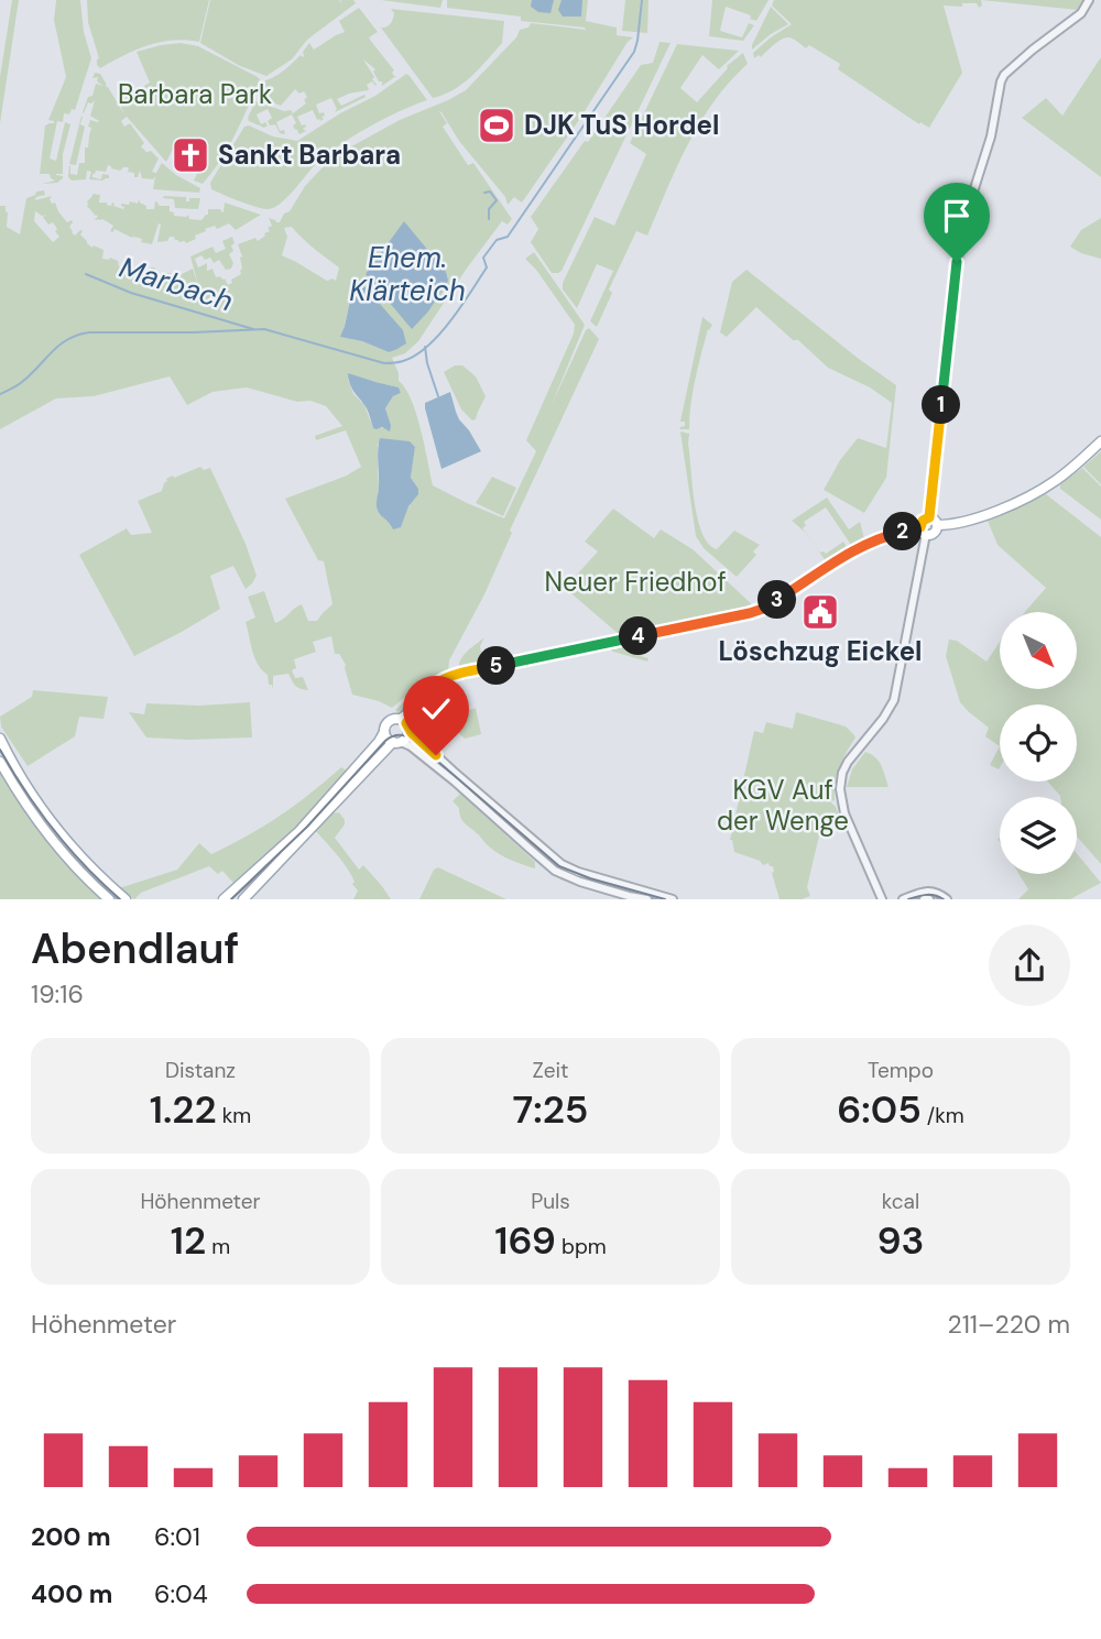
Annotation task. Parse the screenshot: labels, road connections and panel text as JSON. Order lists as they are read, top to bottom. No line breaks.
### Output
{"water":["Ehem. Klärteich","Marbach"],"parks":["Barbara Park","Neuer Friedhof","KGV Auf der Wenge"],"places":{"sports":["DJK TuS Hordel"],"church":["Sankt Barbara"],"public building":["Löschzug Eickel"]},"north":"bottom right","page":{"pins":["1","2","3","4","5"],"heading":["Abendlauf","19:16"],"stats":[["Distanz","1.22 km"],["Zeit","7:25"],["Tempo","6:05 /km"],["Höhenmeter","12 m"],["Puls","169 bpm"],["kcal","93"]],"chart":["Höhenmeter","211–220 m"],"list":[{"name":"200 m","note":"6:01"},{"name":"400 m","note":"6:04"}]}}
